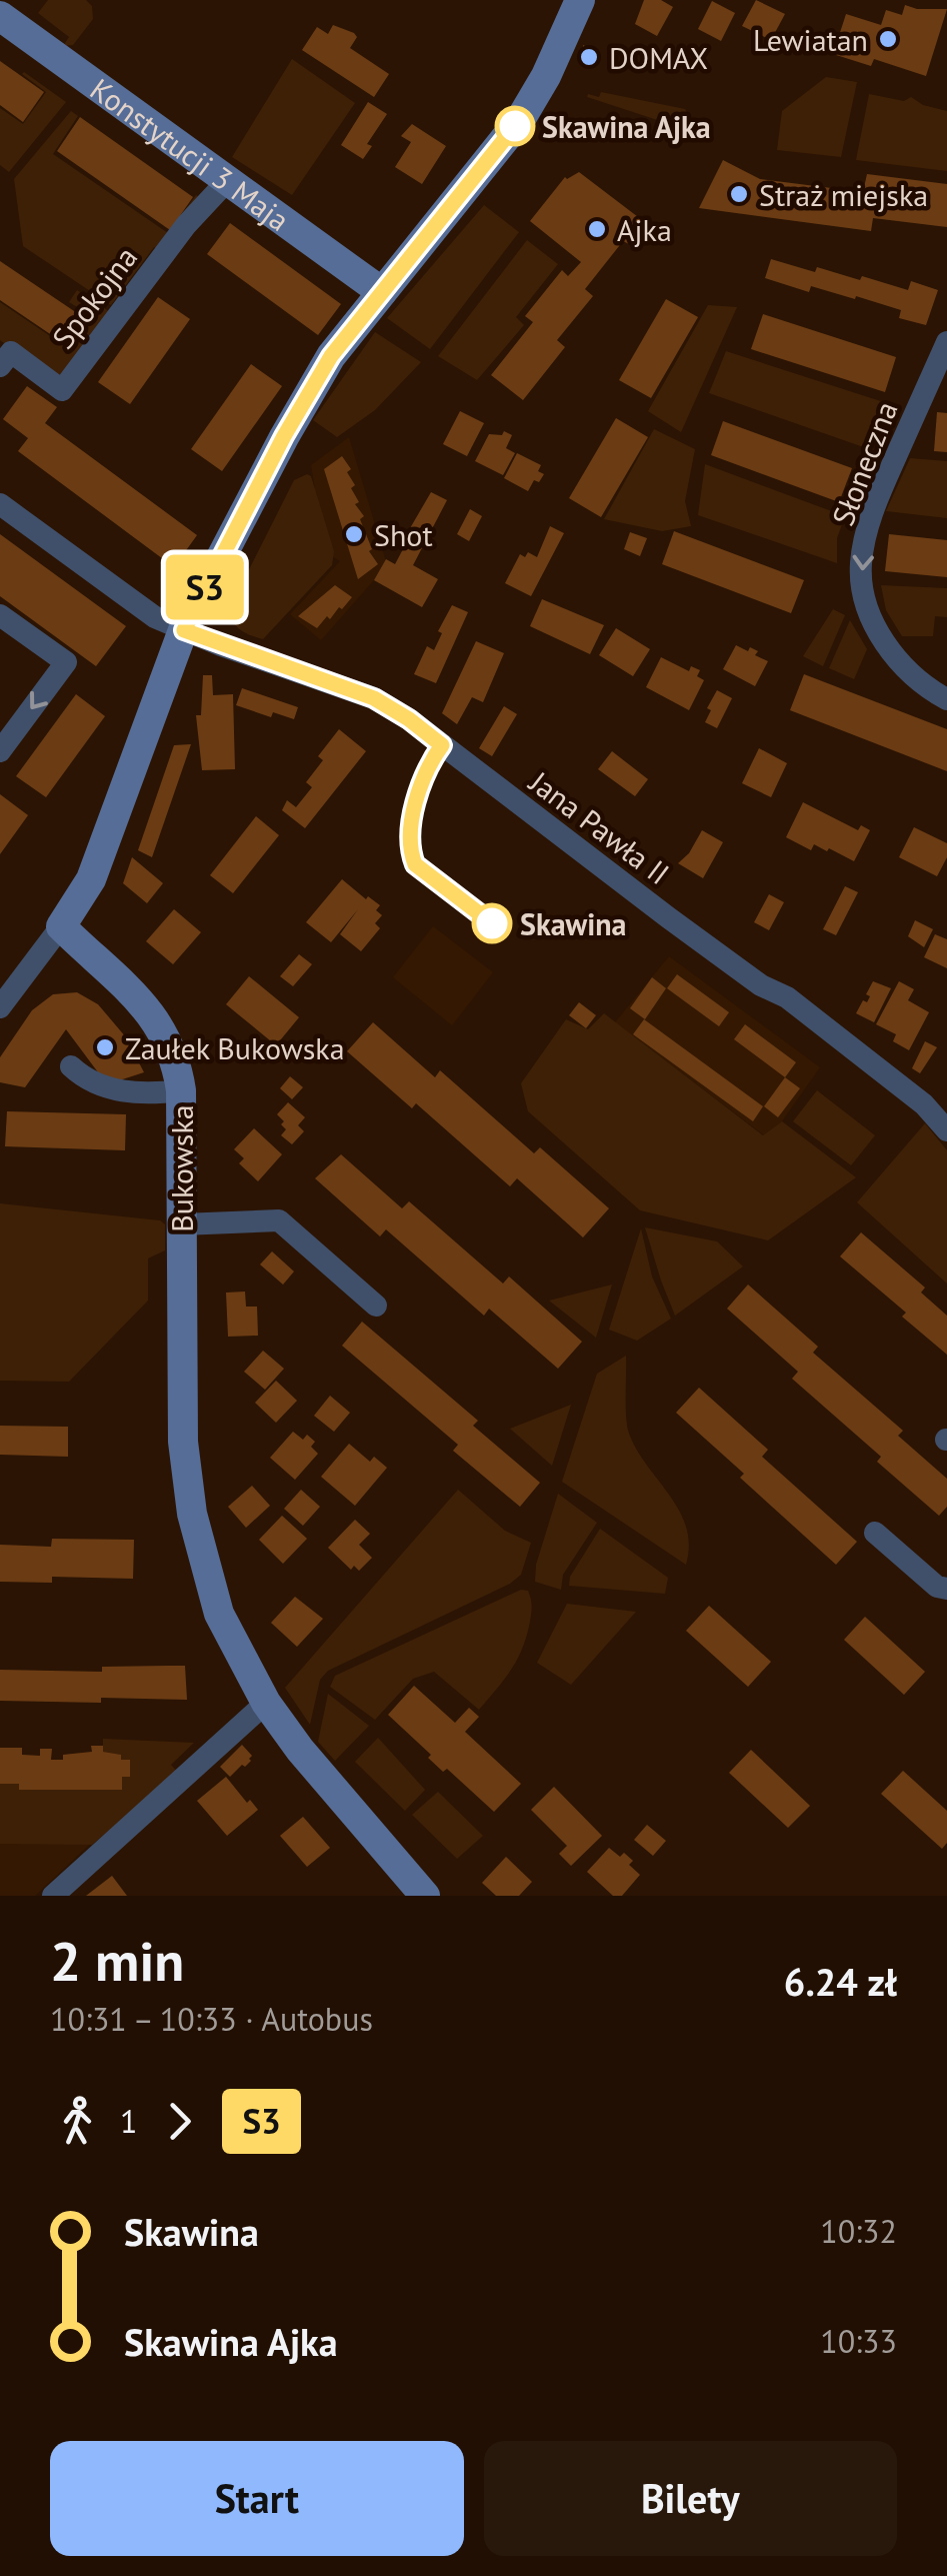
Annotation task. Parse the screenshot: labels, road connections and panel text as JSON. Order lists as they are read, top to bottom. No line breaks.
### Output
{"streets":{"street":["Konstytucji 3 Maja","Spokojna","Słoneczna","Jana Pawła II","Bukowska"]},"crossings":[["Konstytucji 3 Maja","Spokojna"]],"one_way":["Słoneczna"],"places":["Lewiatan","DOMAX","Skawina Ajka","Straż miejska","Ajka","Shot","Skawina","Zaułek Bukowska"],"lines":["bus line S3"],"page":{"on_map":"S3","heading":["2 min","10:31 – 10:33 · Autobus","6.24 zł"],"legs":["1","S3"],"list":[{"name":"Skawina","value":"10:32"},{"name":"Skawina Ajka","value":"10:33"}],"buttons":["Start","Bilety"]}}
